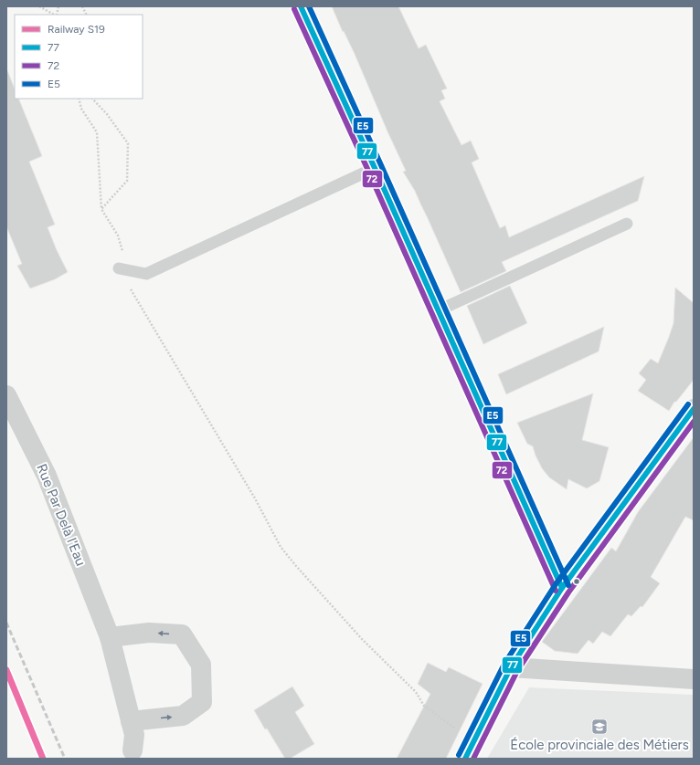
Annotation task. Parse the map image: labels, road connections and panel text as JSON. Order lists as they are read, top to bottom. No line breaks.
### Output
{"streets":{"street":["Rue Par Delà l'Eau"]},"places":{"school or university":["École provinciale des Métiers"]},"lines":["transit line 77","transit line E5","transit line 72","rail line S19"],"legend":["Railway S19","77","72","E5"]}
